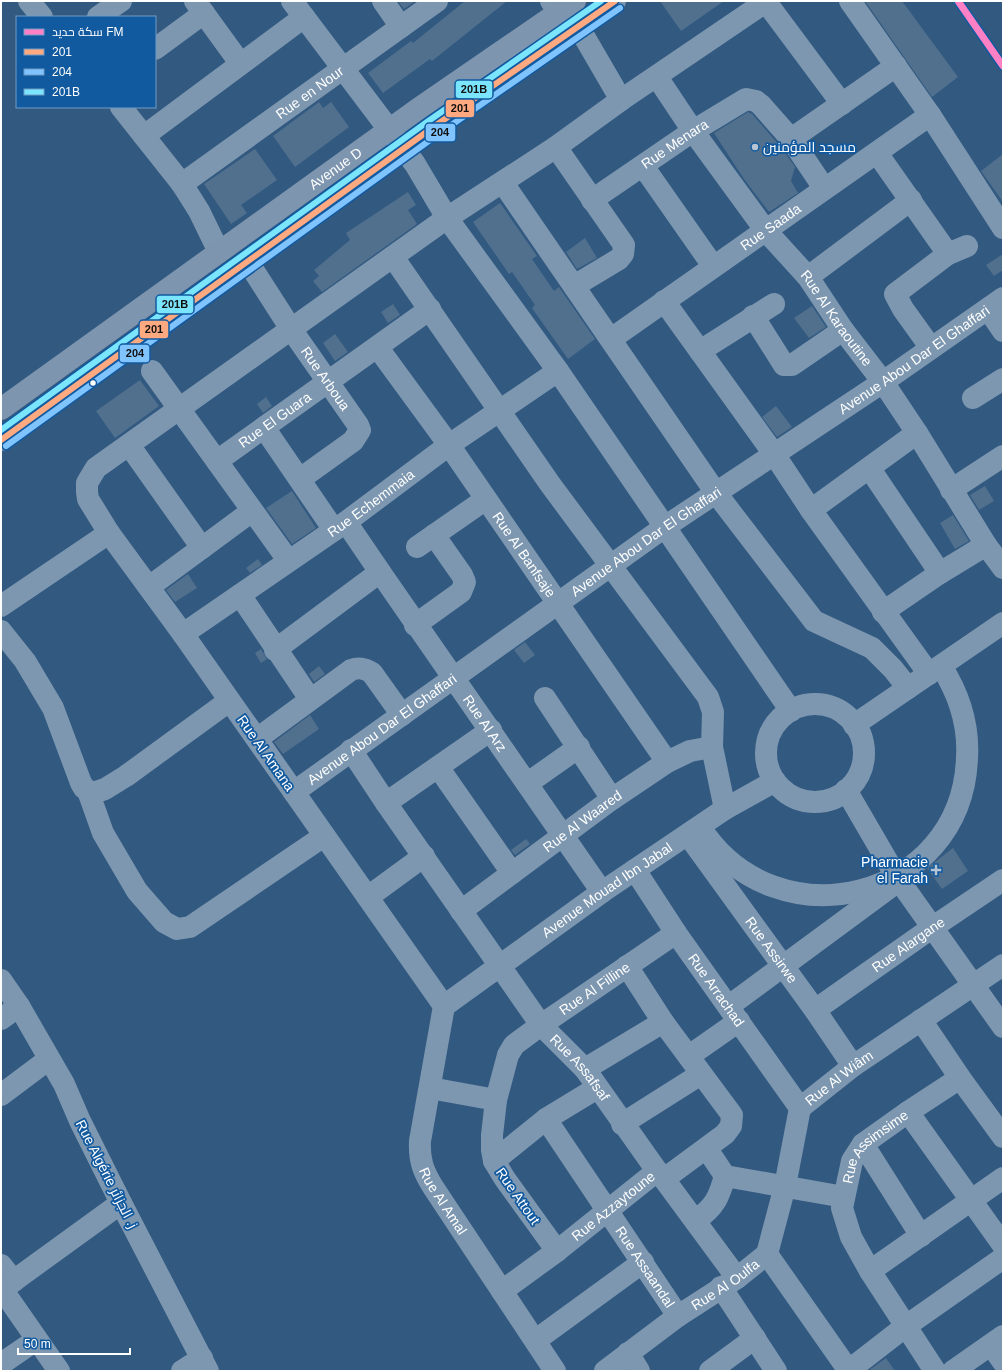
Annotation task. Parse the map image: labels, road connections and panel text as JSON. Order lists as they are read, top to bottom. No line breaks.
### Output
{"streets":{"main road":["Avenue D"],"street":["Rue en Nour","Rue Menara","Rue Saada","Rue Al Karaoutine","Avenue Abou Dar El Ghaffari","Rue Arboua","Rue El Guara","Rue Echemmaia","Rue Al Banfsaje","Rue Al Arz","Rue Al Amana","Rue Al Waared","Avenue Mouad Ibn Jabal","Rue Alargane","Rue Assirwe","Rue Al Filline","Rue Arrachad","Rue Assafsaf","Rue Al Wiâm","Rue Assimsime","Rue Algérie ز. الجزائر","Rue Attout","Rue Al Amal","Rue Azzaytoune","Rue Assaandal","Rue Al Oulfa"]},"crossings":[["Rue Menara","Rue Al Karaoutine"],["Avenue D","Rue Arboua"],["Rue Saada","Rue Al Karaoutine"],["Rue Al Karaoutine","Avenue Abou Dar El Ghaffari"],["Avenue Abou Dar El Ghaffari","Rue Al Banfsaje"],["Avenue Abou Dar El Ghaffari","Rue Al Arz"],["Avenue Abou Dar El Ghaffari","Rue Al Amana"],["Rue Arboua","Rue El Guara"],["Rue Arboua","Rue Al Arz"],["Rue El Guara","Rue Al Banfsaje"],["Rue El Guara","Rue Al Arz"],["Rue Echemmaia","Rue Al Banfsaje"],["Rue Echemmaia","Rue Al Arz"],["Rue Echemmaia","Rue Al Amana"],["Rue Al Banfsaje","Rue Al Waared"],["Rue Al Arz","Rue Al Waared"],["Rue Al Arz","Avenue Mouad Ibn Jabal"],["Rue Al Amana","Avenue Mouad Ibn Jabal"],["Rue Al Amana","Rue Al Amal"],["Avenue Mouad Ibn Jabal","Rue Assirwe"],["Avenue Mouad Ibn Jabal","Rue Arrachad"],["Avenue Mouad Ibn Jabal","Rue Assafsaf"],["Avenue Mouad Ibn Jabal","Rue Al Amal"],["Rue Alargane","Rue Assirwe"],["Rue Assirwe","Rue Al Wiâm"],["Rue Al Filline","Rue Arrachad"],["Rue Al Filline","Rue Assafsaf"],["Rue Al Filline","Rue Attout"],["Rue Arrachad","Rue Al Wiâm"],["Rue Assafsaf","Rue Azzaytoune"],["Rue Assafsaf","Rue Al Oulfa"],["Rue Al Wiâm","Rue Al Oulfa"],["Rue Attout","Rue Azzaytoune"],["Rue Al Amal","Rue Azzaytoune"],["Rue Azzaytoune","Rue Assaandal"],["Rue Assaandal","Rue Al Oulfa"]],"places":{"other":["مسجد المؤمنين"],"health":["Pharmacie el Farah"]},"lines":["rail line FM","transit line 201","transit line 201B","transit line 204"],"legend":["سكة حديد FM","201","204","201B"],"scale_bar":"50 m"}
